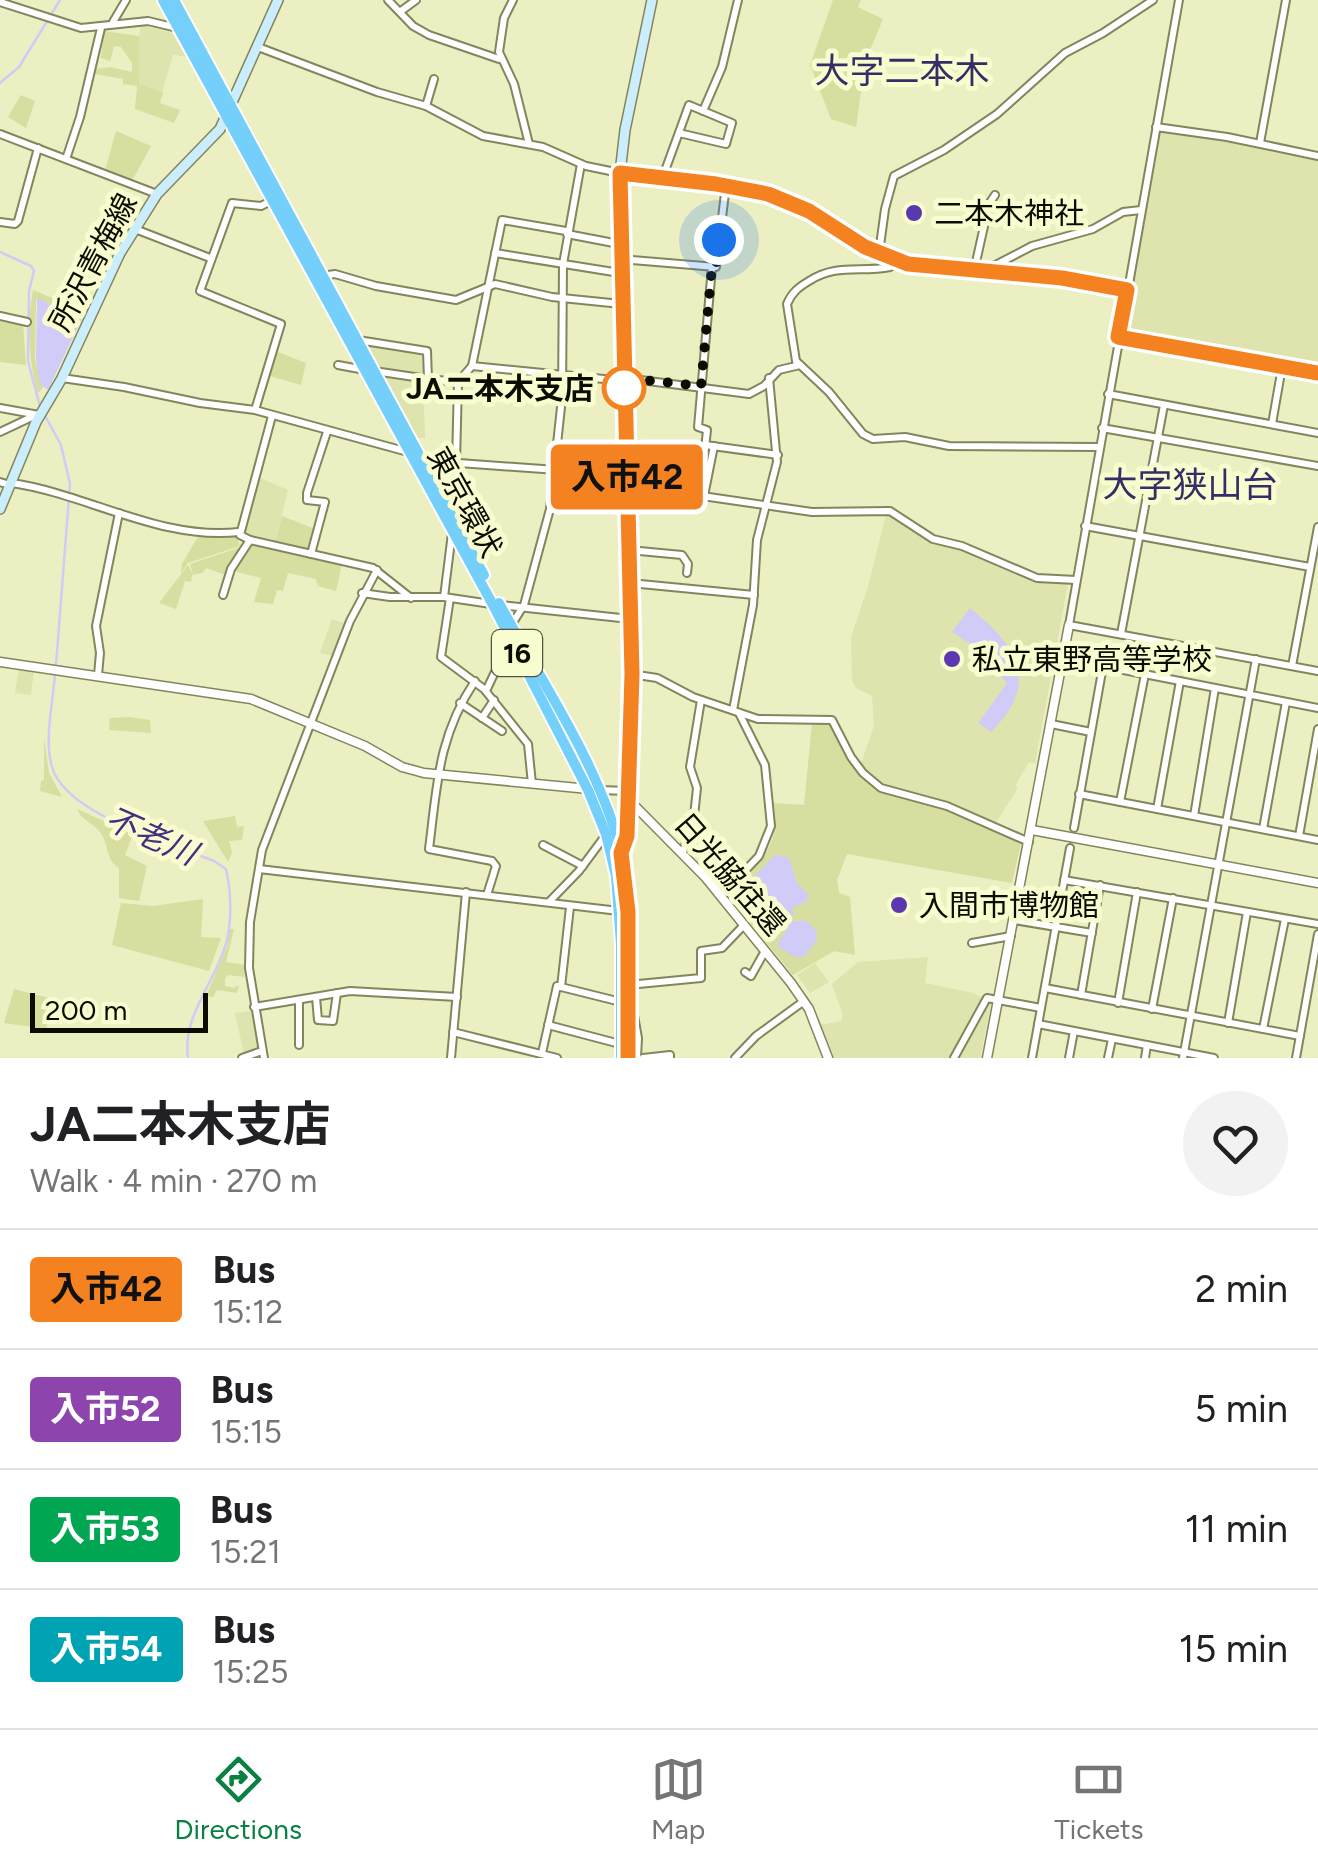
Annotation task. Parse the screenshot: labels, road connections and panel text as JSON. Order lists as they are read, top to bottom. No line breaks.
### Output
{"streets":{"highway":["東京環状","16"],"main road":["所沢青梅線"],"street":["日光脇往還"]},"crossings":[["所沢青梅線","東京環状"]],"districts":["大字二本木","大字狭山台"],"water":["不老川"],"places":["二本木神社","JA二本木支店","私立東野高等学校","入間市博物館"],"lines":["bus line 入市42"],"scale_bar":"200 m","page":{"on_map":"入市42","scale":"200 m","heading":["JA二本木支店","Walk · 4 min · 270 m"],"list":[{"mark":"入市42","name":"Bus","note":"15:12","value":"2 min"},{"mark":"入市52","name":"Bus","note":"15:15","value":"5 min"},{"mark":"入市53","name":"Bus","note":"15:21","value":"11 min"},{"mark":"入市54","name":"Bus","note":"15:25","value":"15 min"}],"tabs":["Directions","Map","Tickets"]}}
